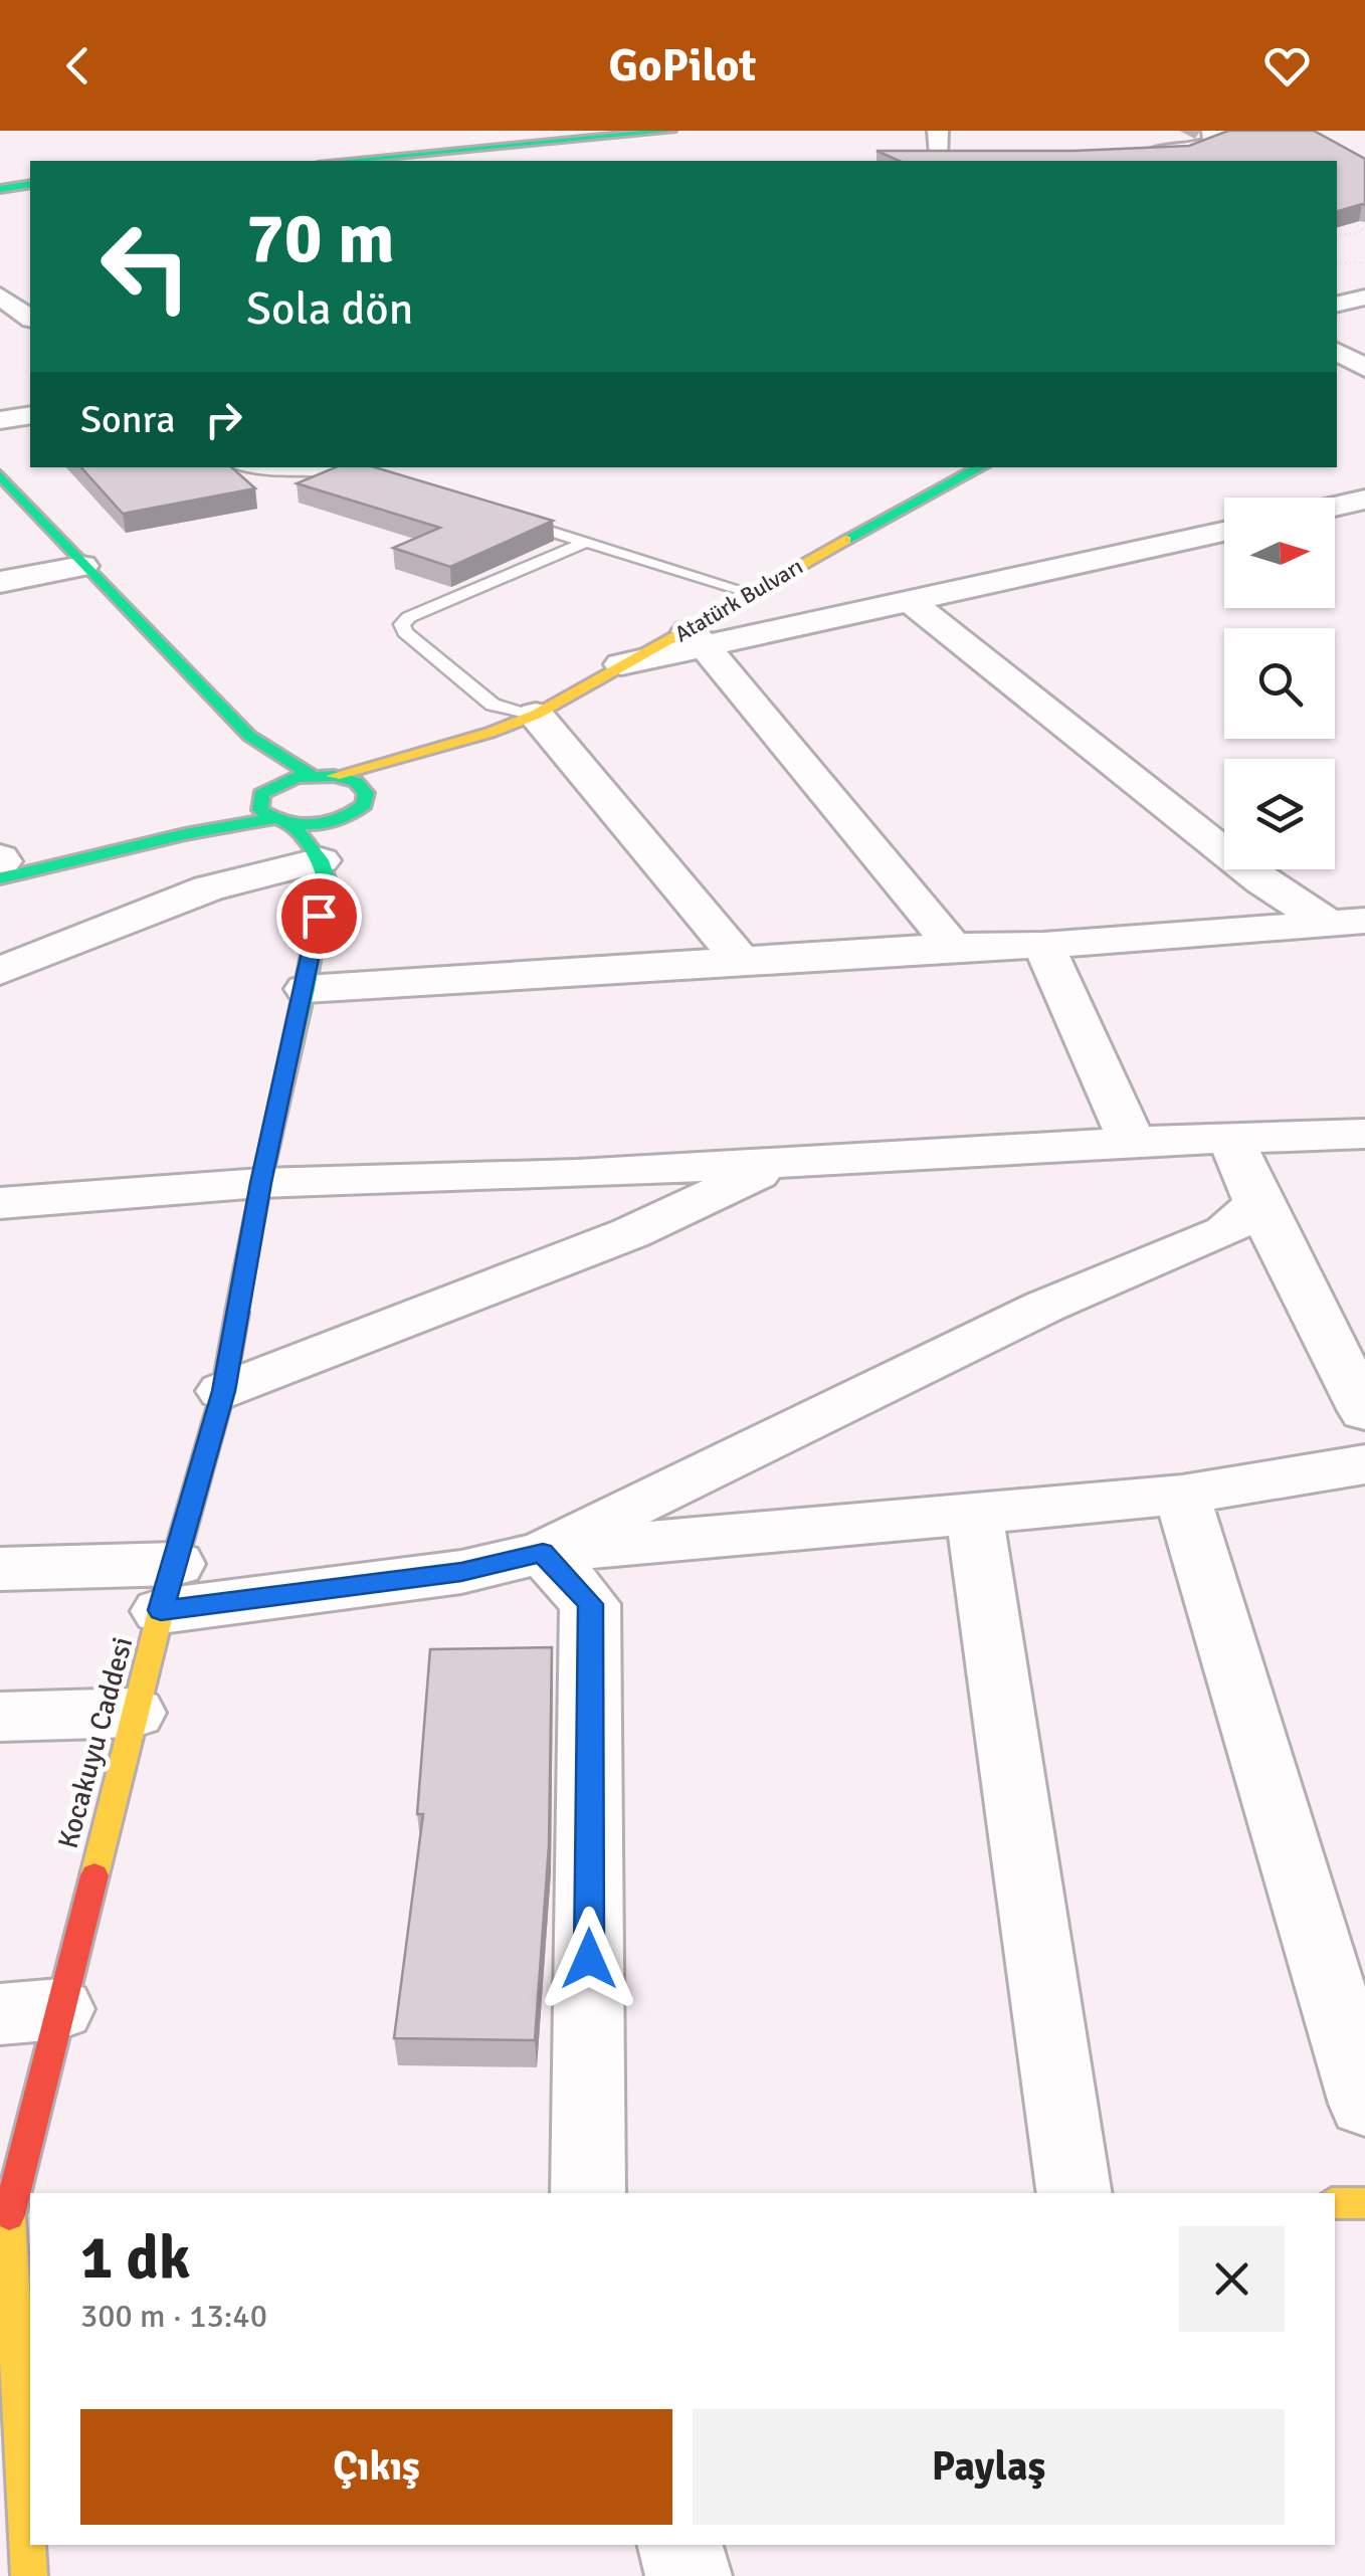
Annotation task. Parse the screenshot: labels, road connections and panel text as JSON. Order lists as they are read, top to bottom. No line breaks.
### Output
{"streets":{"street":["Atatürk Bulvarı","Kocakuyu Caddesi"]},"north":"right","page":{"header":"GoPilot","turn":["70 m","Sola dön"],"then":"Sonra","heading":["1 dk","300 m · 13:40"],"buttons":["Çıkış","Paylaş"]}}
